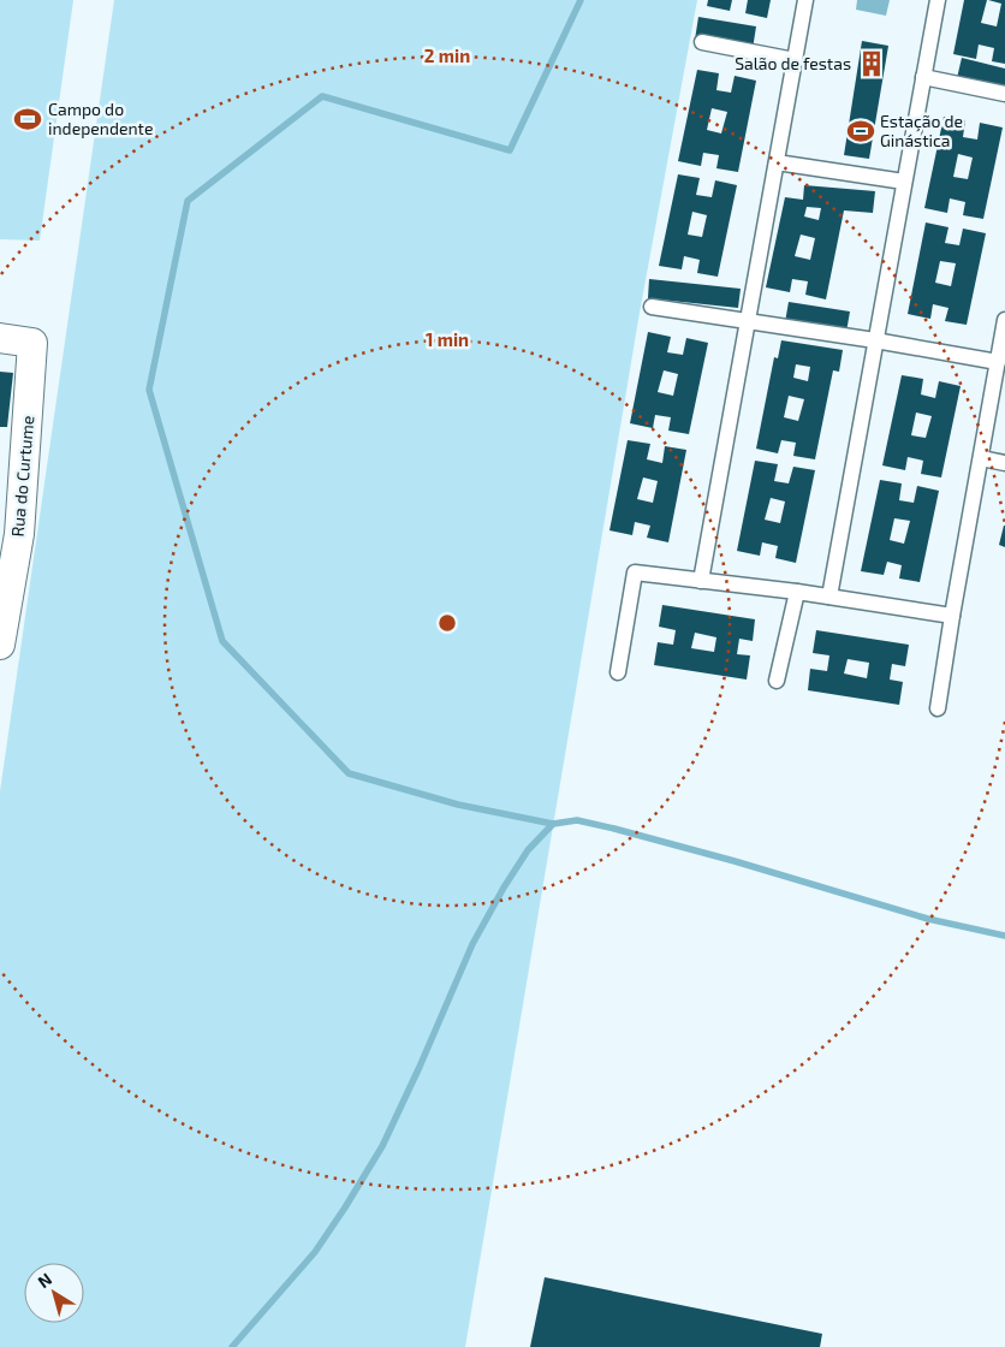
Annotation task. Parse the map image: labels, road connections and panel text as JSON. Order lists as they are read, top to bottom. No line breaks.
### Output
{"streets":{"street":["Rua do Curtume"]},"places":{"building":["Salão de festas"],"sports":["Campo do independente","Estação de Ginástica"]},"north":"top left","rings":["2 min","1 min"]}
